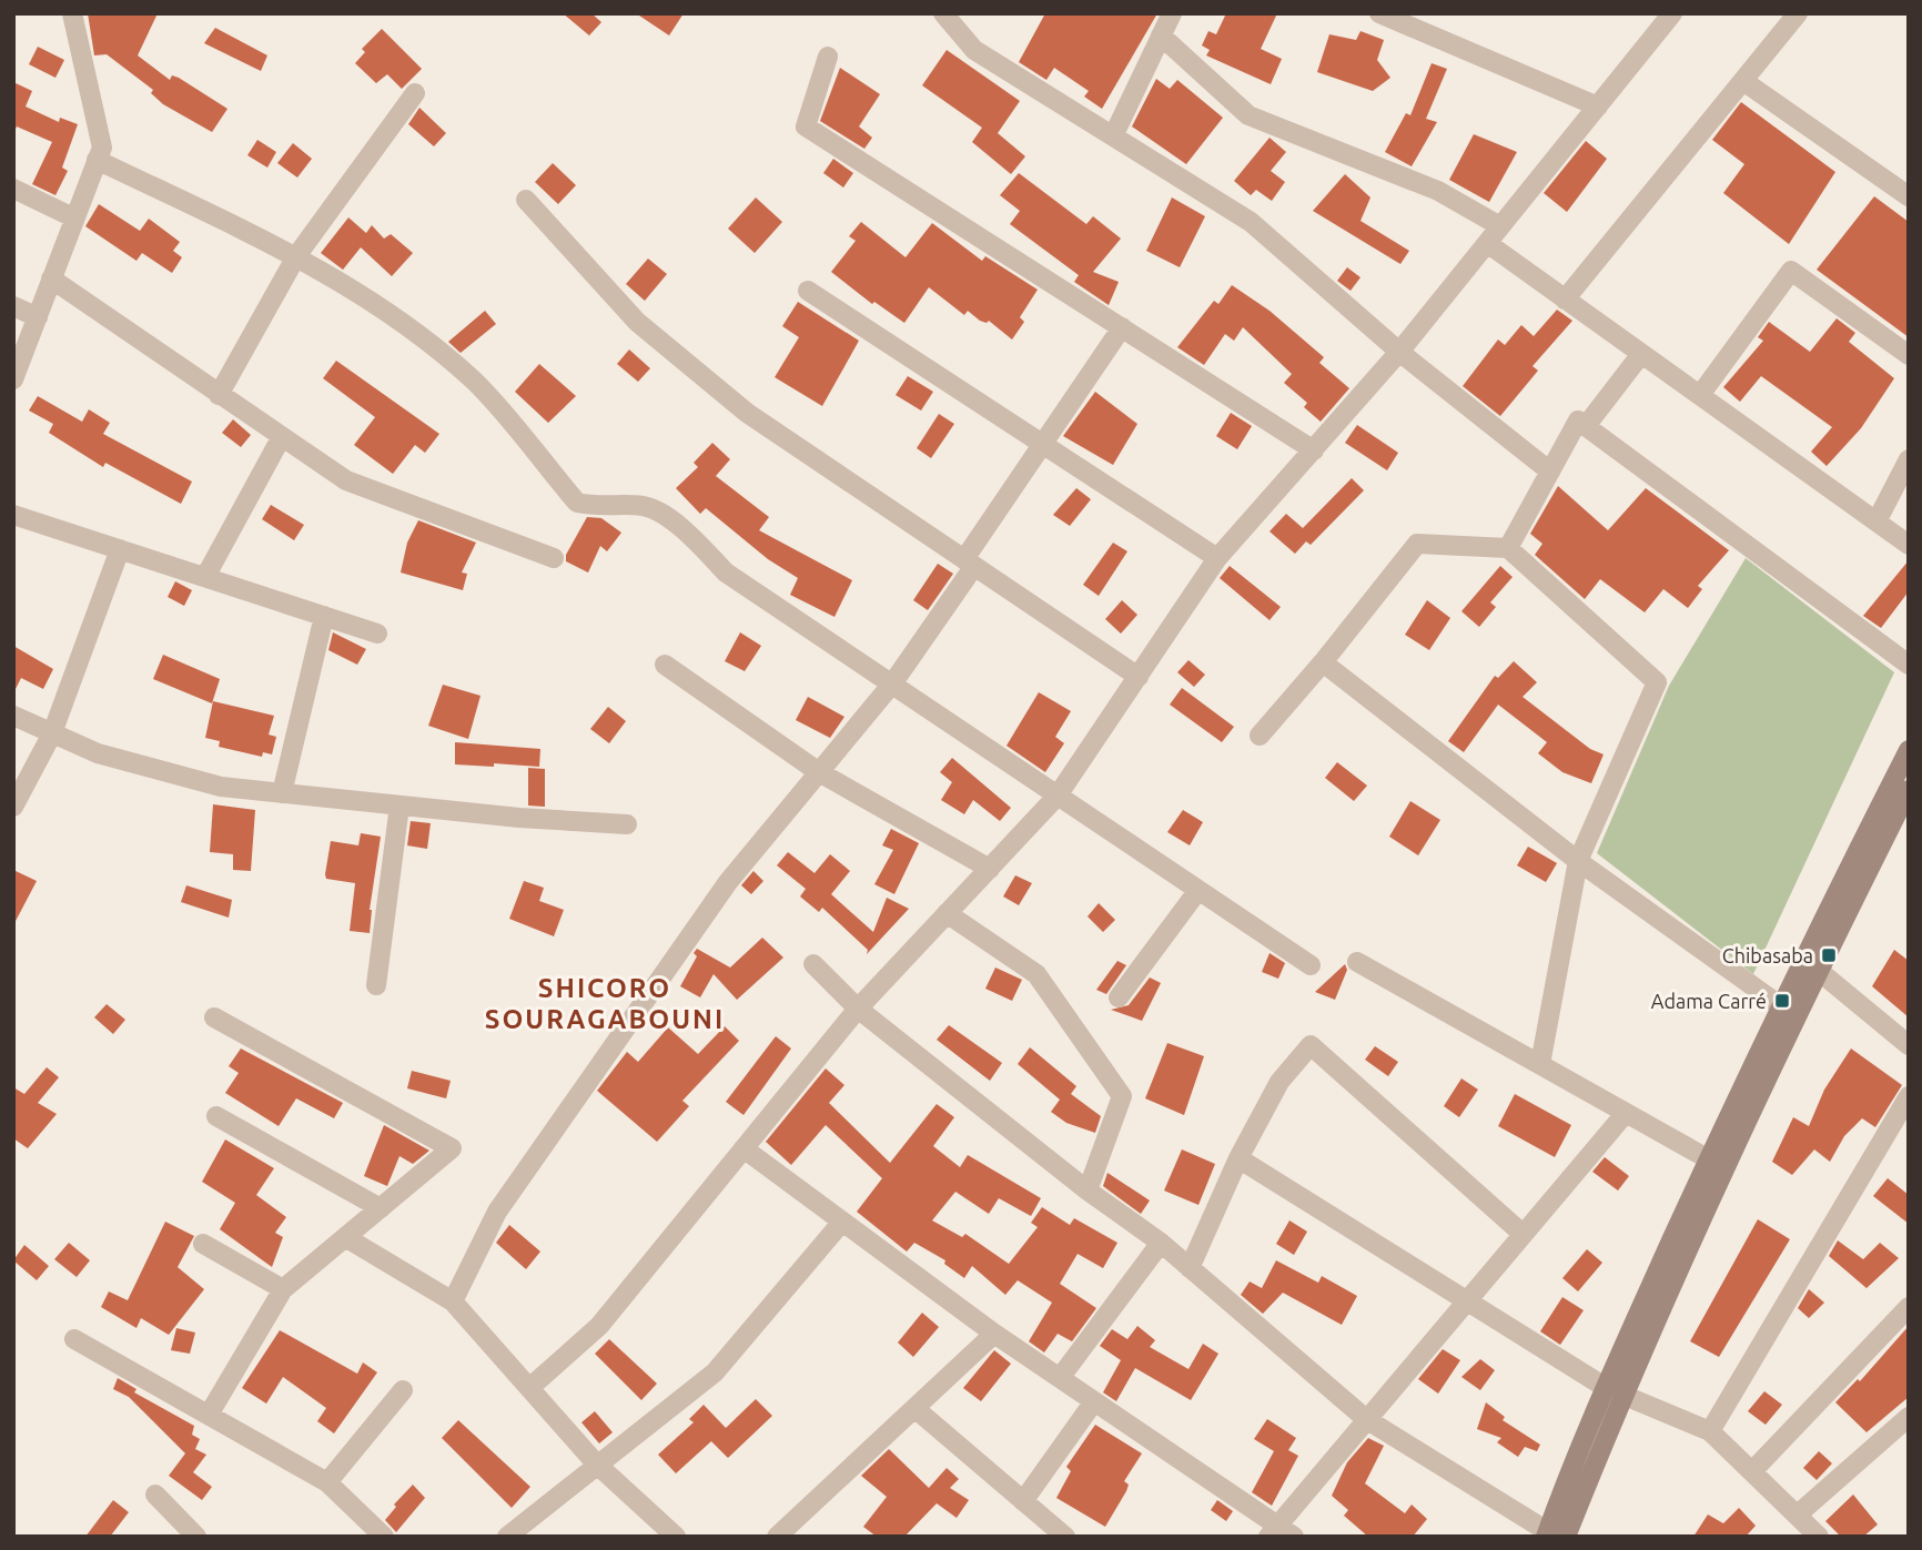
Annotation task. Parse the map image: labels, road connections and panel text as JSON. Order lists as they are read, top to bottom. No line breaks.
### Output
{"districts":["SHICORO SOURAGABOUNI"],"places":{"transit":["Chibasaba","Adama Carré"]}}
